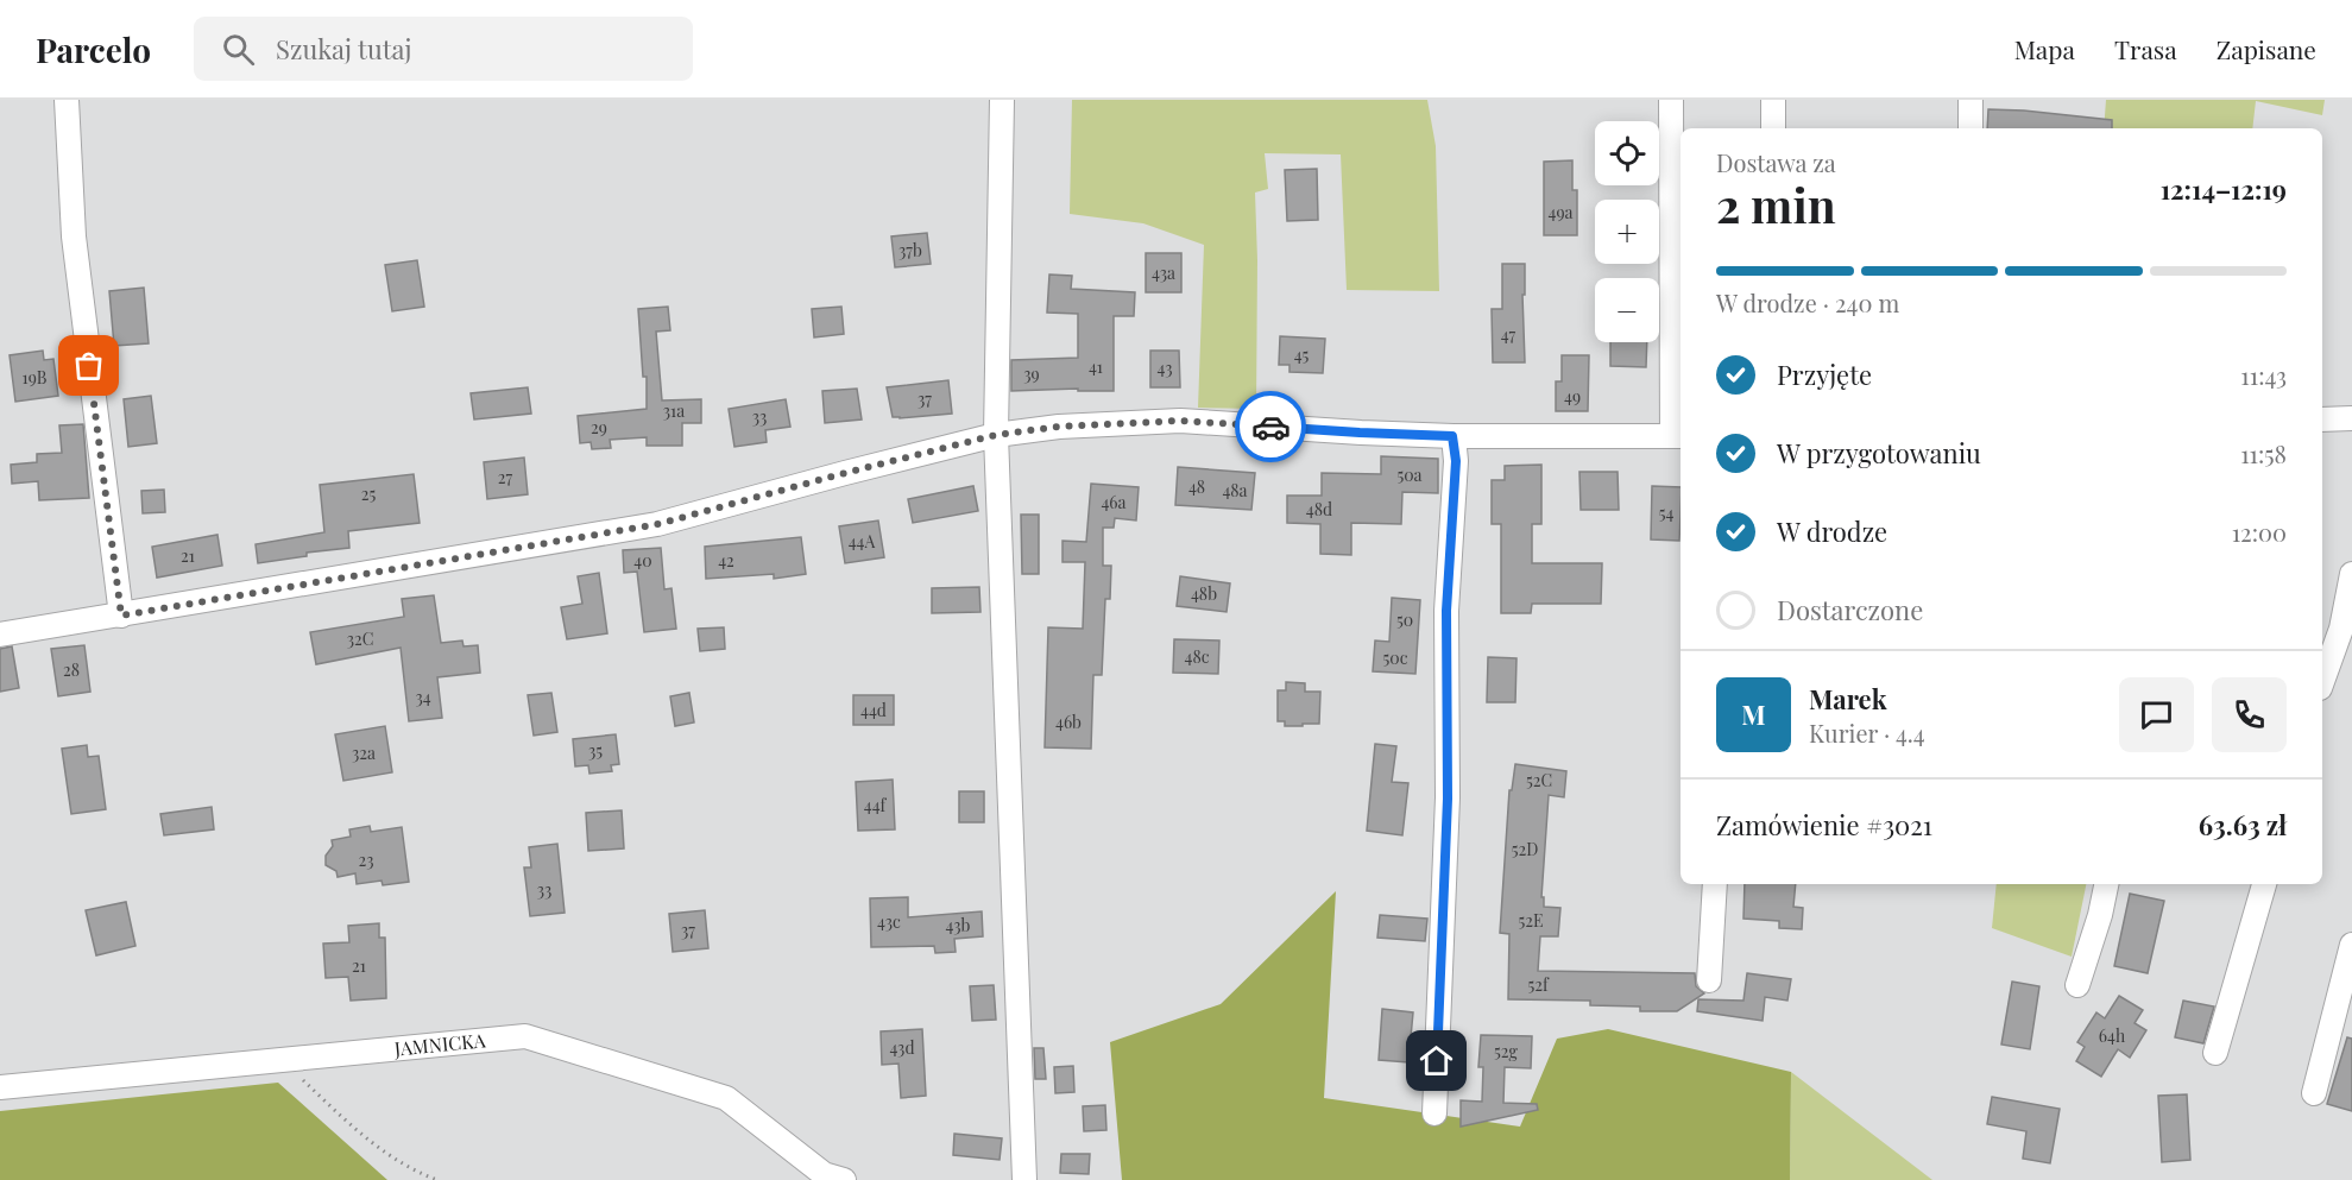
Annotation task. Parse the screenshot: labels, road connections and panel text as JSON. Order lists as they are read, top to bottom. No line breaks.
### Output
{"streets":{"street":["JAMNICKA"]},"house_numbers":["49a","37b","43a","47","45","41","43","39","19B","49","37","31a","33","29","50a","27","48","48a","25","46a","48d","54","44A","21","40","42","48b","50","32C","48c","50c","28","34","44d","46b","35","32a","52C","44f","52D","23","33","52E","43c","43b","37","21","52f","64h","43d","52g"],"page":{"header":"Parcelo","search":"Szukaj tutaj","nav":["Mapa","Trasa","Zapisane"],"map_buttons":["+","−"],"heading":["2 min","Dostawa za","12:14–12:19"],"panel":["Marek","Kurier · 4.4","Zamówienie #3021","63.63 zł"],"bar":"W drodze · 240 m","list":[["Przyjęte","11:43"],["W przygotowaniu","11:58"],["W drodze","12:00"],"Dostarczone"],"round":"M"}}
